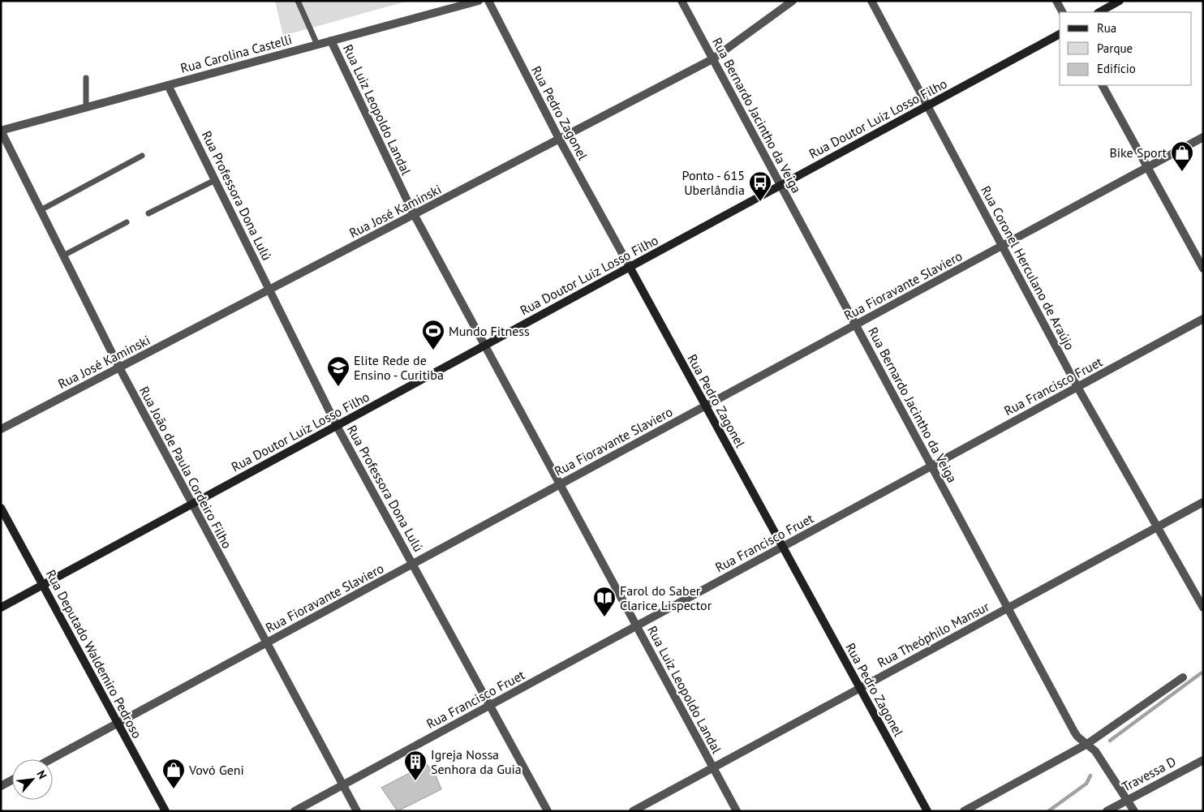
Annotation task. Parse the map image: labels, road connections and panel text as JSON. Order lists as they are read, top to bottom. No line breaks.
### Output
{"streets":{"street":["Rua Carolina Castelli","Rua Luiz Leopoldo Landal","Rua Pedro Zagonel","Rua Bernardo Jacintho da Veiga","Rua Doutor Luiz Losso Filho","Rua Professora Dona Lulú","Rua José Kaminski","Rua Coronel Herculano de Araújo","Rua Fioravante Slaviero","Rua Francisco Fruet","Rua João de Paula Cordeiro Filho","Rua Theóphilo Mansur","Rua Deputado Waldemiro Pedroso","Travessa D"]},"crossings":[["Rua Carolina Castelli","Rua Luiz Leopoldo Landal"],["Rua Carolina Castelli","Rua Professora Dona Lulú"],["Rua Carolina Castelli","Rua João de Paula Cordeiro Filho"],["Rua Luiz Leopoldo Landal","Rua Doutor Luiz Losso Filho"],["Rua Luiz Leopoldo Landal","Rua José Kaminski"],["Rua Luiz Leopoldo Landal","Rua Fioravante Slaviero"],["Rua Luiz Leopoldo Landal","Rua Francisco Fruet"],["Rua Luiz Leopoldo Landal","Rua Theóphilo Mansur"],["Rua Pedro Zagonel","Rua Doutor Luiz Losso Filho"],["Rua Pedro Zagonel","Rua José Kaminski"],["Rua Pedro Zagonel","Rua Fioravante Slaviero"],["Rua Pedro Zagonel","Rua Francisco Fruet"],["Rua Pedro Zagonel","Rua Theóphilo Mansur"],["Rua Bernardo Jacintho da Veiga","Rua Doutor Luiz Losso Filho"],["Rua Bernardo Jacintho da Veiga","Rua José Kaminski"],["Rua Bernardo Jacintho da Veiga","Rua Fioravante Slaviero"],["Rua Bernardo Jacintho da Veiga","Rua Francisco Fruet"],["Rua Bernardo Jacintho da Veiga","Rua Theóphilo Mansur"],["Rua Bernardo Jacintho da Veiga","Travessa D"],["Rua Doutor Luiz Losso Filho","Rua Professora Dona Lulú"],["Rua Doutor Luiz Losso Filho","Rua Coronel Herculano de Araújo"],["Rua Doutor Luiz Losso Filho","Rua João de Paula Cordeiro Filho"],["Rua Doutor Luiz Losso Filho","Rua Deputado Waldemiro Pedroso"],["Rua Professora Dona Lulú","Rua José Kaminski"],["Rua Professora Dona Lulú","Rua Fioravante Slaviero"],["Rua Professora Dona Lulú","Rua Francisco Fruet"],["Rua José Kaminski","Rua João de Paula Cordeiro Filho"],["Rua Coronel Herculano de Araújo","Rua Fioravante Slaviero"],["Rua Coronel Herculano de Araújo","Rua Francisco Fruet"],["Rua Coronel Herculano de Araújo","Rua Theóphilo Mansur"],["Rua Fioravante Slaviero","Rua João de Paula Cordeiro Filho"],["Rua Fioravante Slaviero","Rua Deputado Waldemiro Pedroso"],["Rua Francisco Fruet","Rua João de Paula Cordeiro Filho"]],"places":{"shop":["Bike Sport","Vovó Geni"],"bus stop":["Ponto - 615 Uberlândia"],"sports":["Mundo Fitness"],"school or university":["Elite Rede de Ensino - Curitiba"],"library":["Farol do Saber Clarice Lispector"],"building":["Igreja Nossa Senhora da Guia"]},"legend":["Rua","Parque","Edifício"],"north":"top right"}
